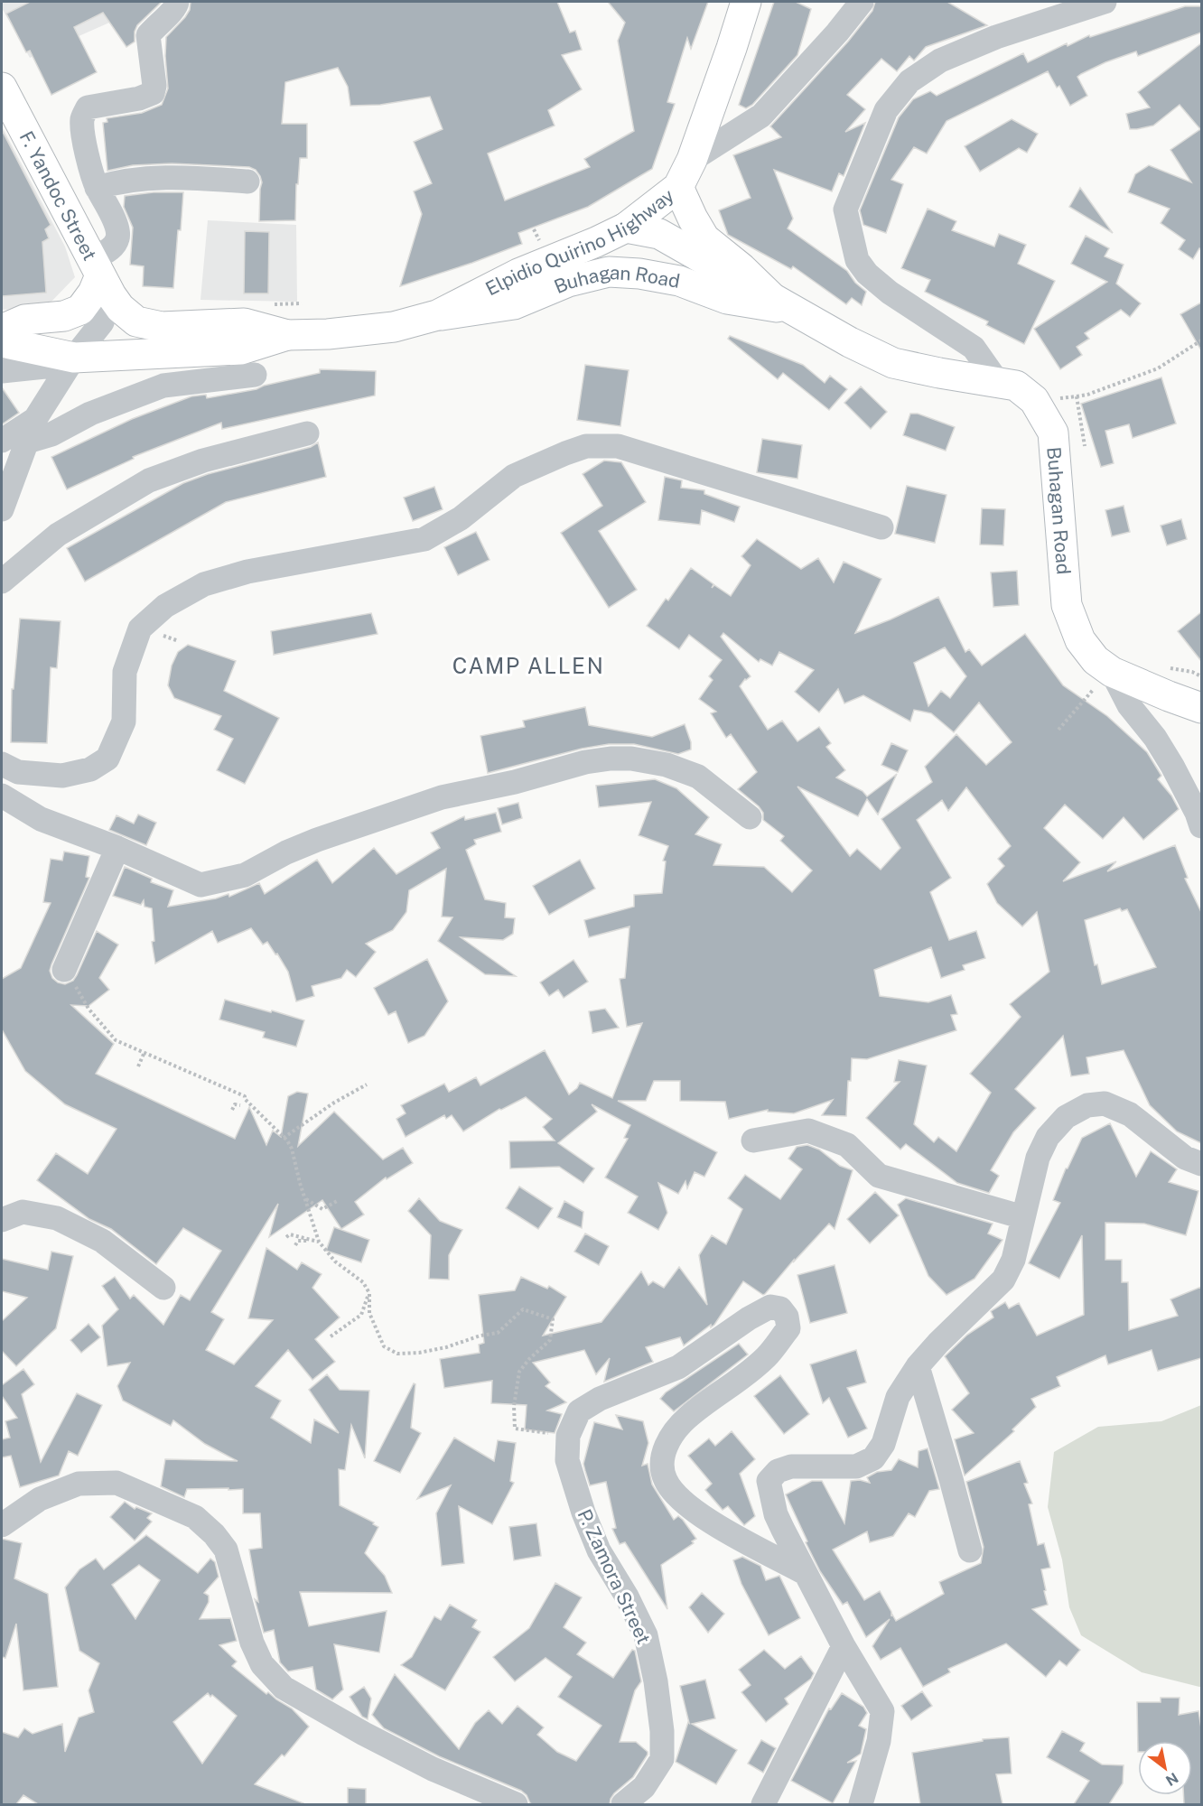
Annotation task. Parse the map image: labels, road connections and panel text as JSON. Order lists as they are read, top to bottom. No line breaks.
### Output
{"streets":{"main road":["F. Yandoc Street","Elpidio Quirino Highway","Buhagan Road"],"street":["P. Zamora Street"]},"crossings":[["F. Yandoc Street","Elpidio Quirino Highway"],["Elpidio Quirino Highway","Buhagan Road"]],"districts":["CAMP ALLEN"],"north":"bottom right"}
